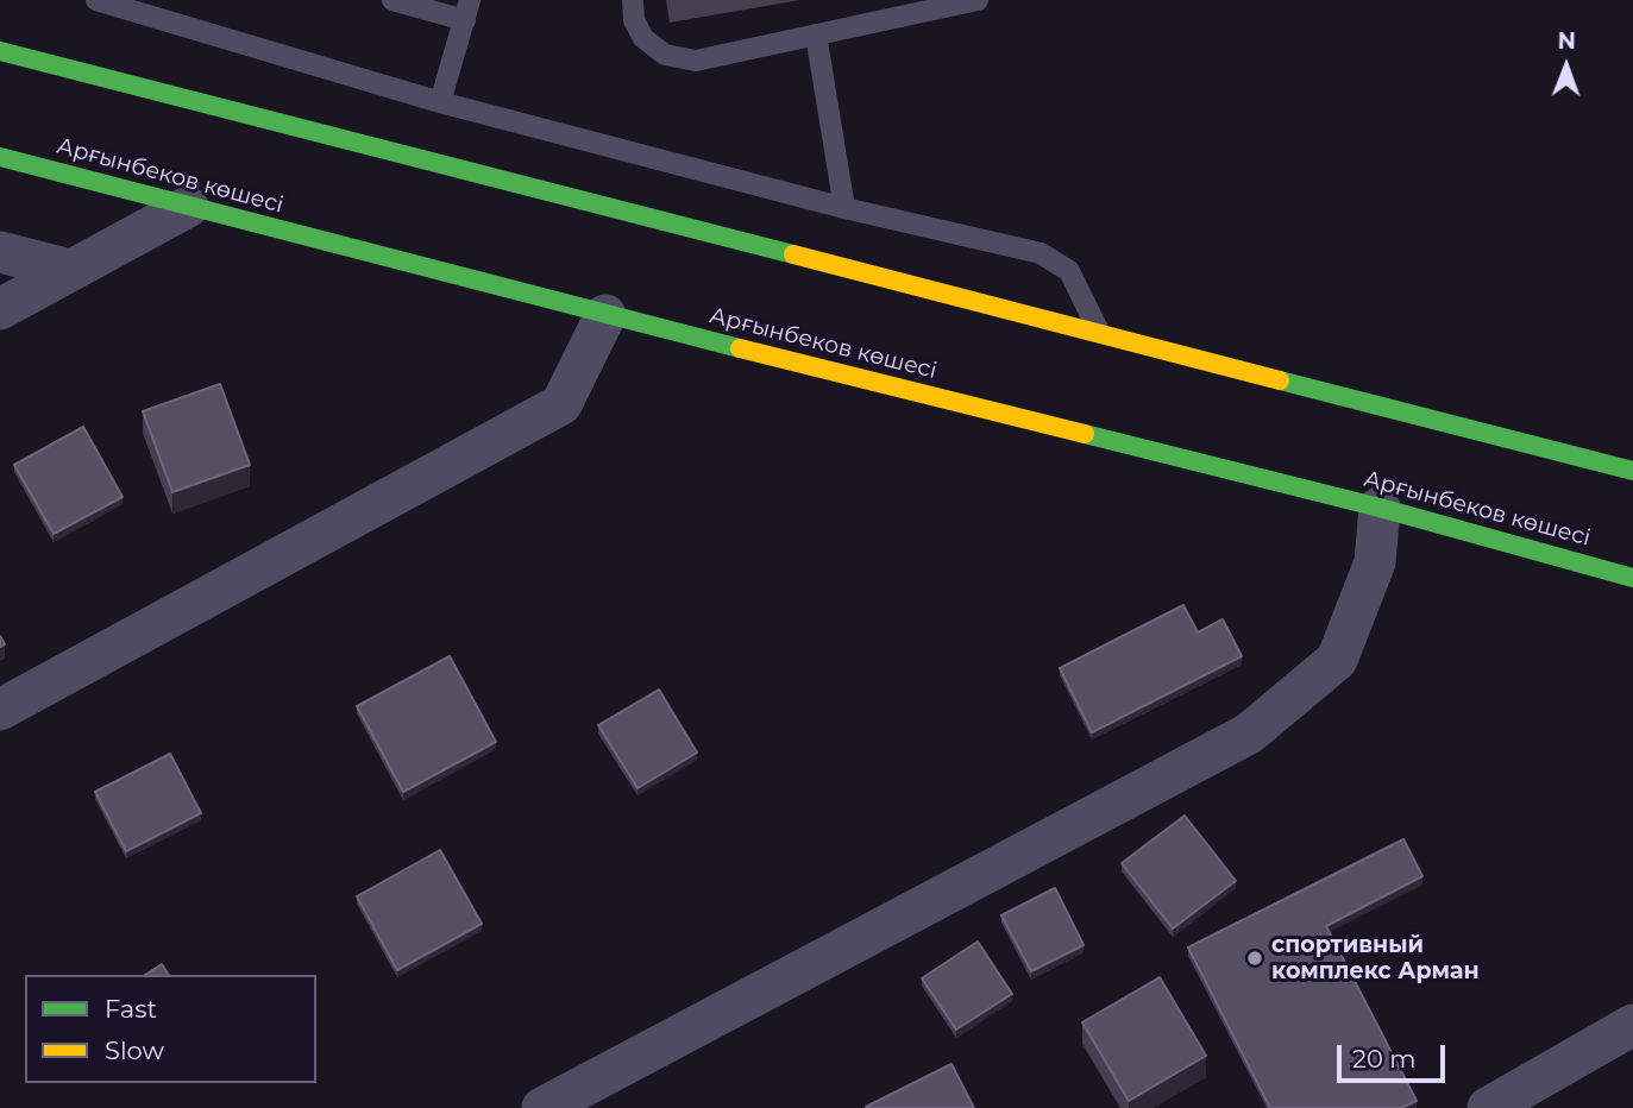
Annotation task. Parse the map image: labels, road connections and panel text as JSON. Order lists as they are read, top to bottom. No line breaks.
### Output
{"streets":{"main road":["Арғынбеков көшесі"]},"places":["спортивный комплекс Арман"],"legend":["Fast","Slow"],"scale_bar":"20 m","north":"top"}
